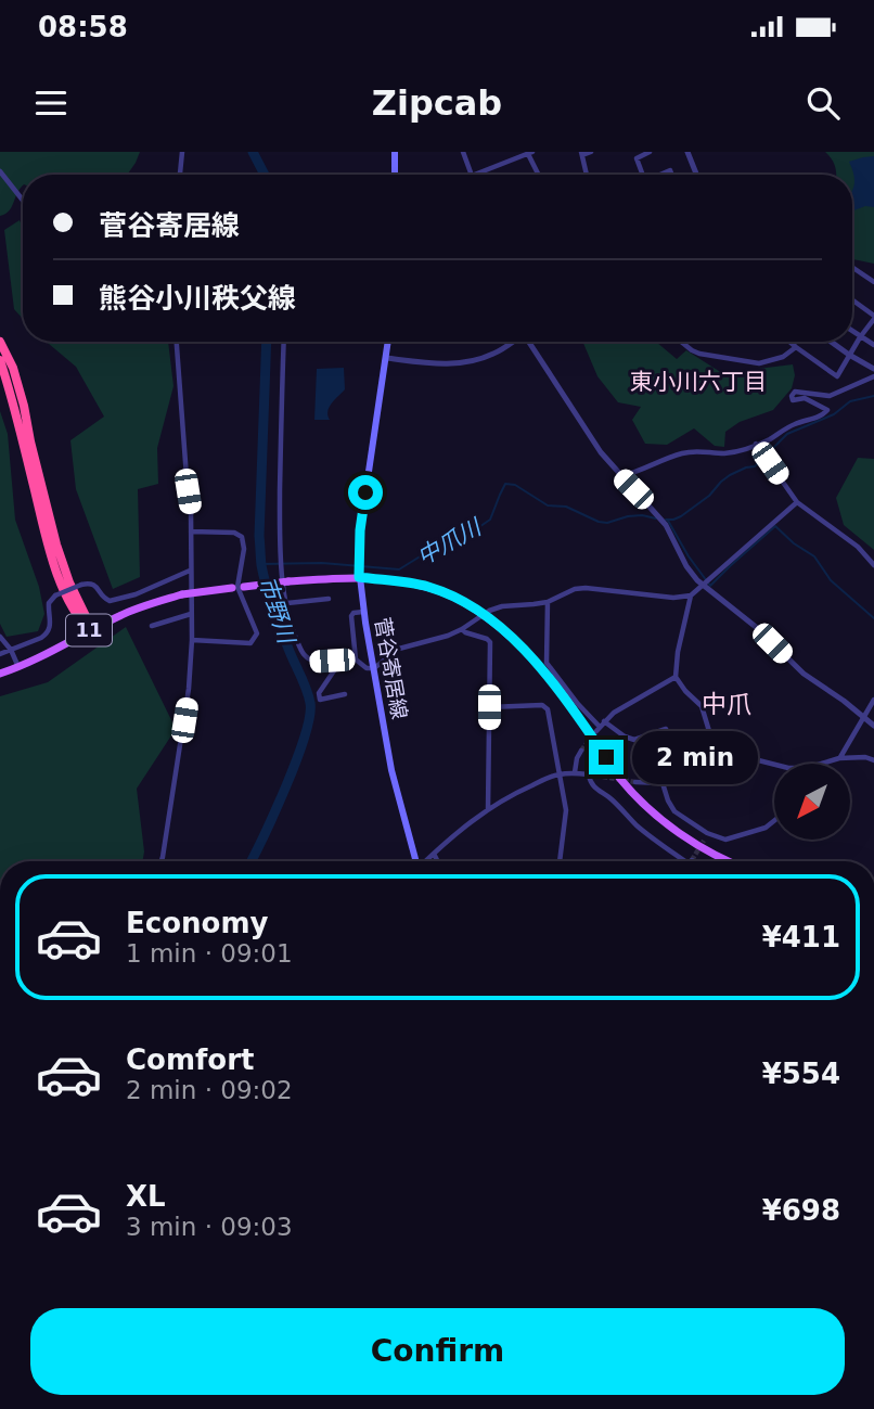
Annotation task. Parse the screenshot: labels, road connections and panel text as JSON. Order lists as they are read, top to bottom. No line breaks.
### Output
{"streets":{"main road":["11","菅谷寄居線"]},"crossings":[["11","菅谷寄居線"]],"districts":["東小川六丁目","中爪"],"water":["中爪川","市野川"],"north":"bottom left","page":{"status":"08:58","header":"Zipcab","banner":["菅谷寄居線","熊谷小川秩父線"],"bubble":"2 min","list":[{"name":"Economy","note":"1 min · 09:01","value":"¥411"},{"name":"Comfort","note":"2 min · 09:02","value":"¥554"},{"name":"XL","note":"3 min · 09:03","value":"¥698"}],"buttons":"Confirm"}}
